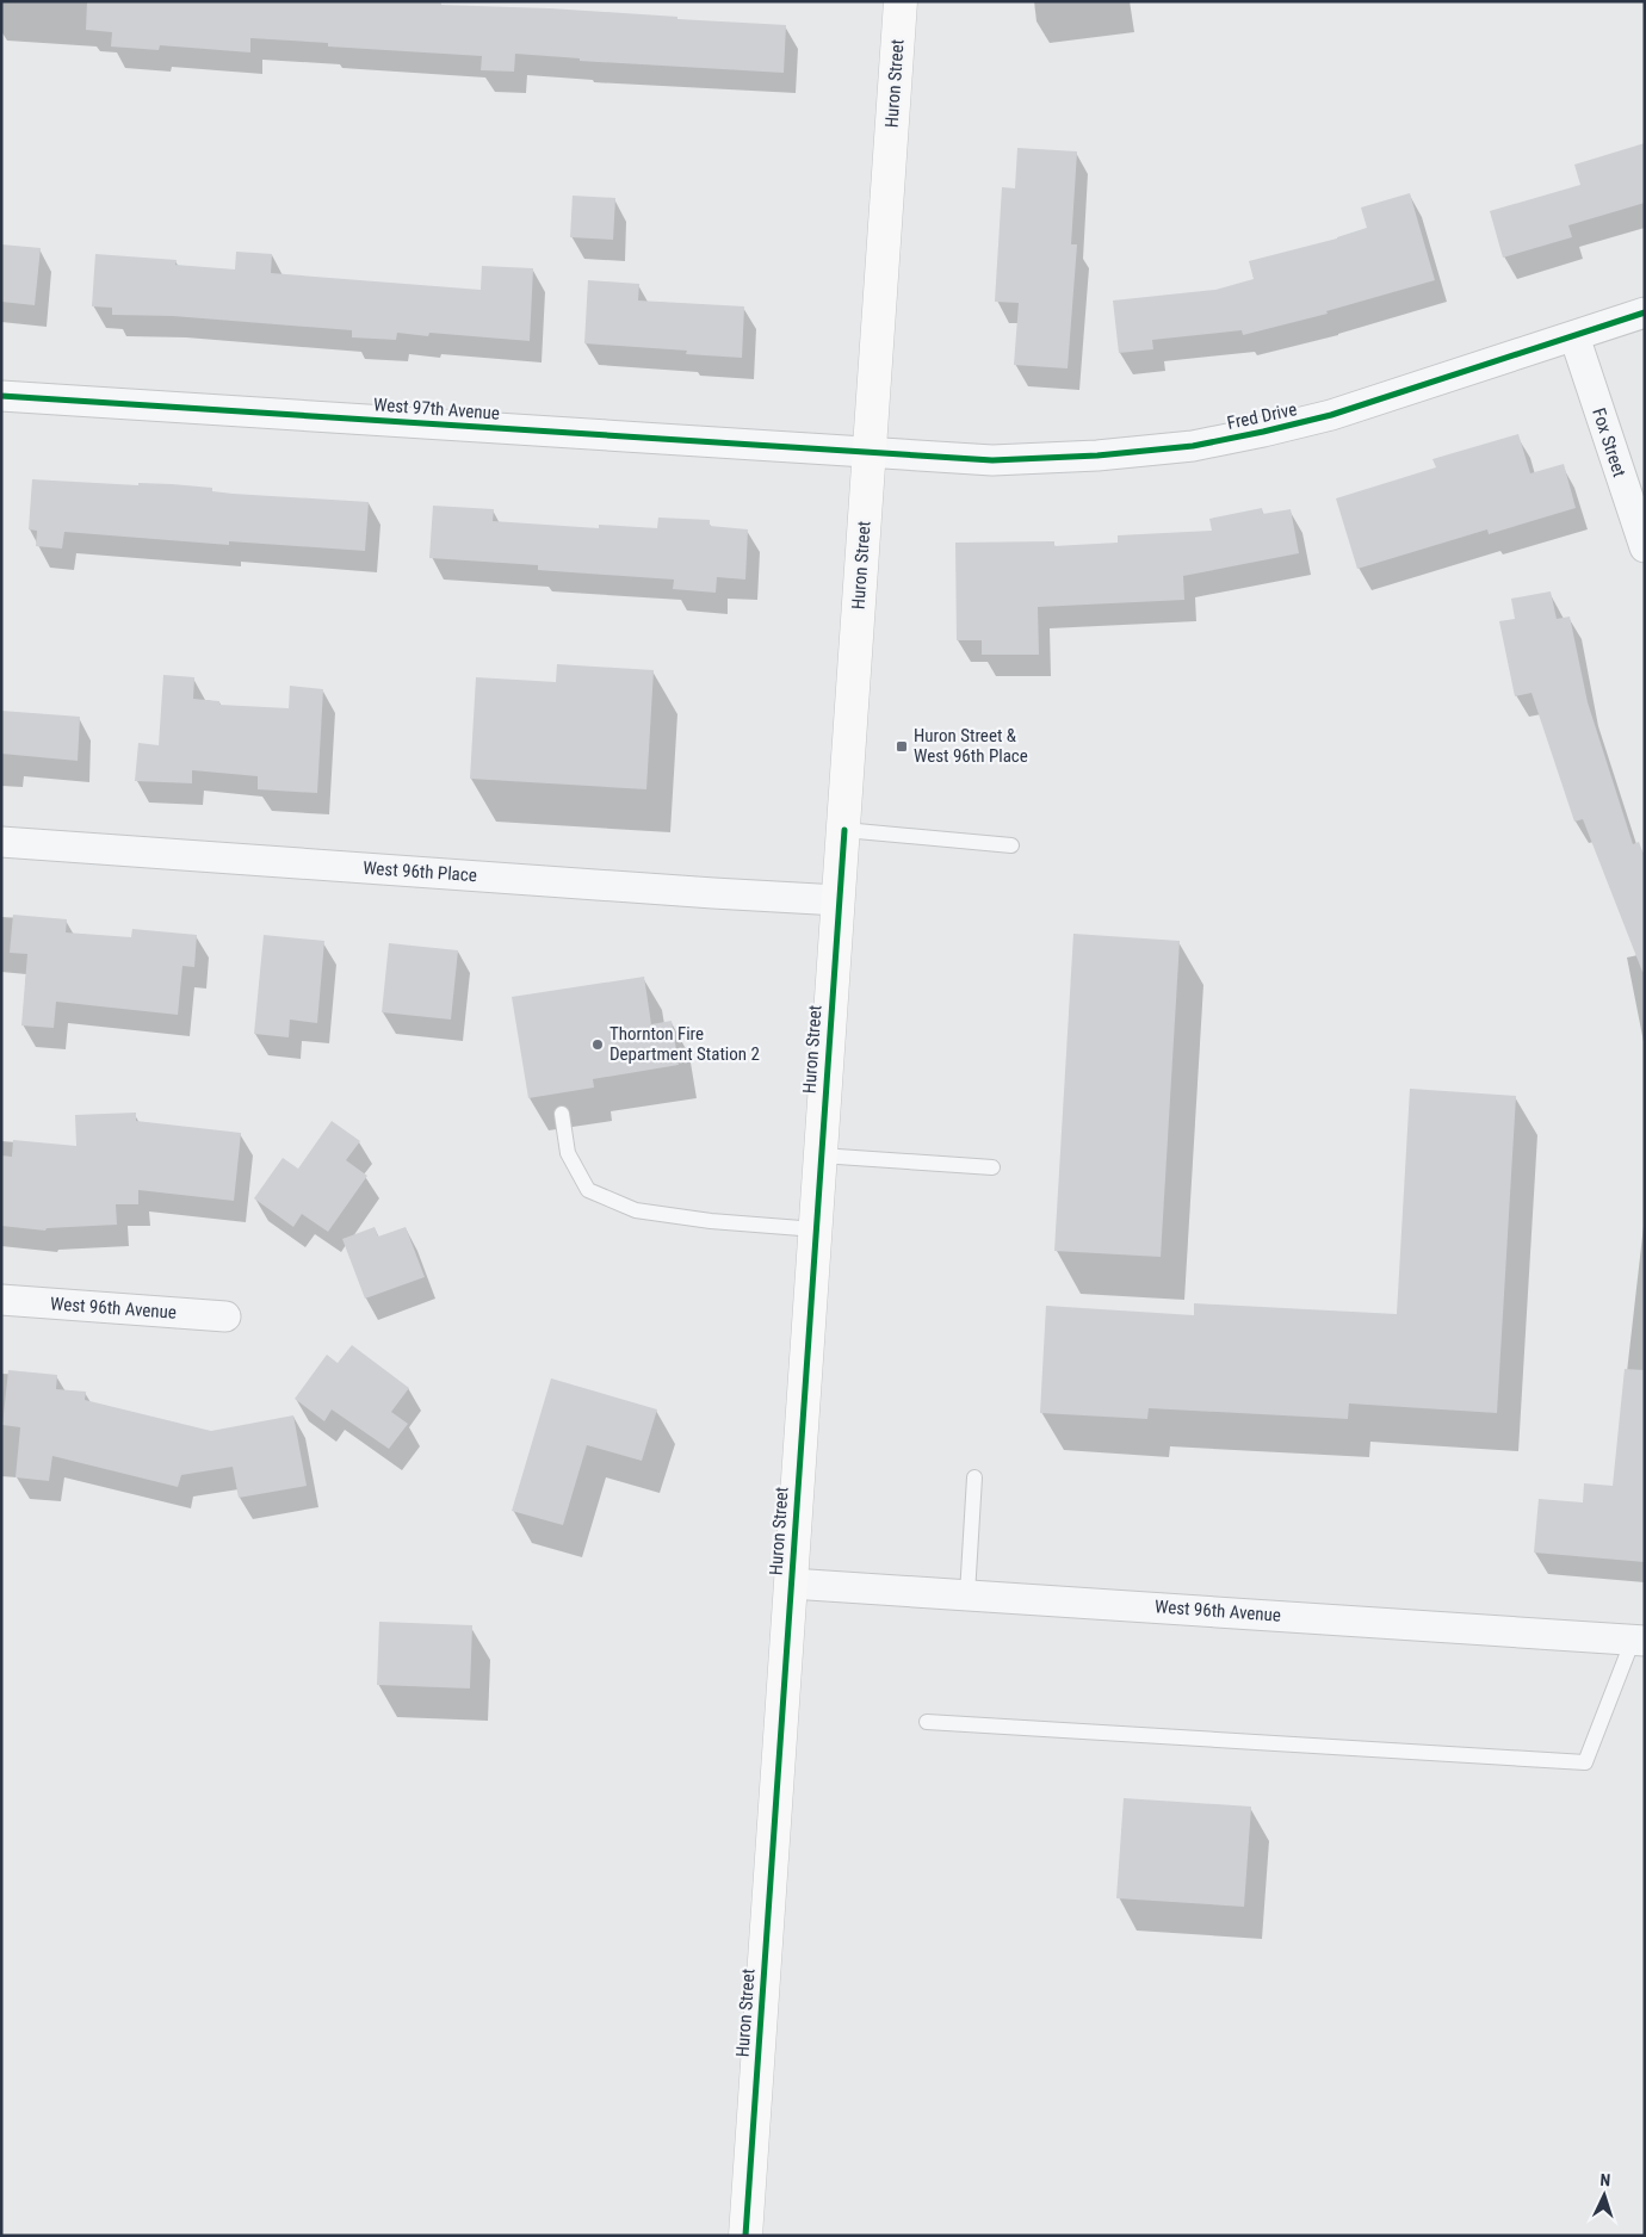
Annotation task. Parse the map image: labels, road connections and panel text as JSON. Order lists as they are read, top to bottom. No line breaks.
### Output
{"streets":{"main road":["Huron Street"],"street":["West 97th Avenue","Fred Drive","Fox Street","West 96th Place","West 96th Avenue"]},"crossings":[["Huron Street","West 97th Avenue"],["Huron Street","Fred Drive"],["Huron Street","West 96th Place"],["Huron Street","West 96th Avenue"],["West 97th Avenue","Fred Drive"],["Fred Drive","Fox Street"]],"places":{"transit":["Huron Street & West 96th Place"],"other":["Thornton Fire Department Station 2"]},"north":"top"}
